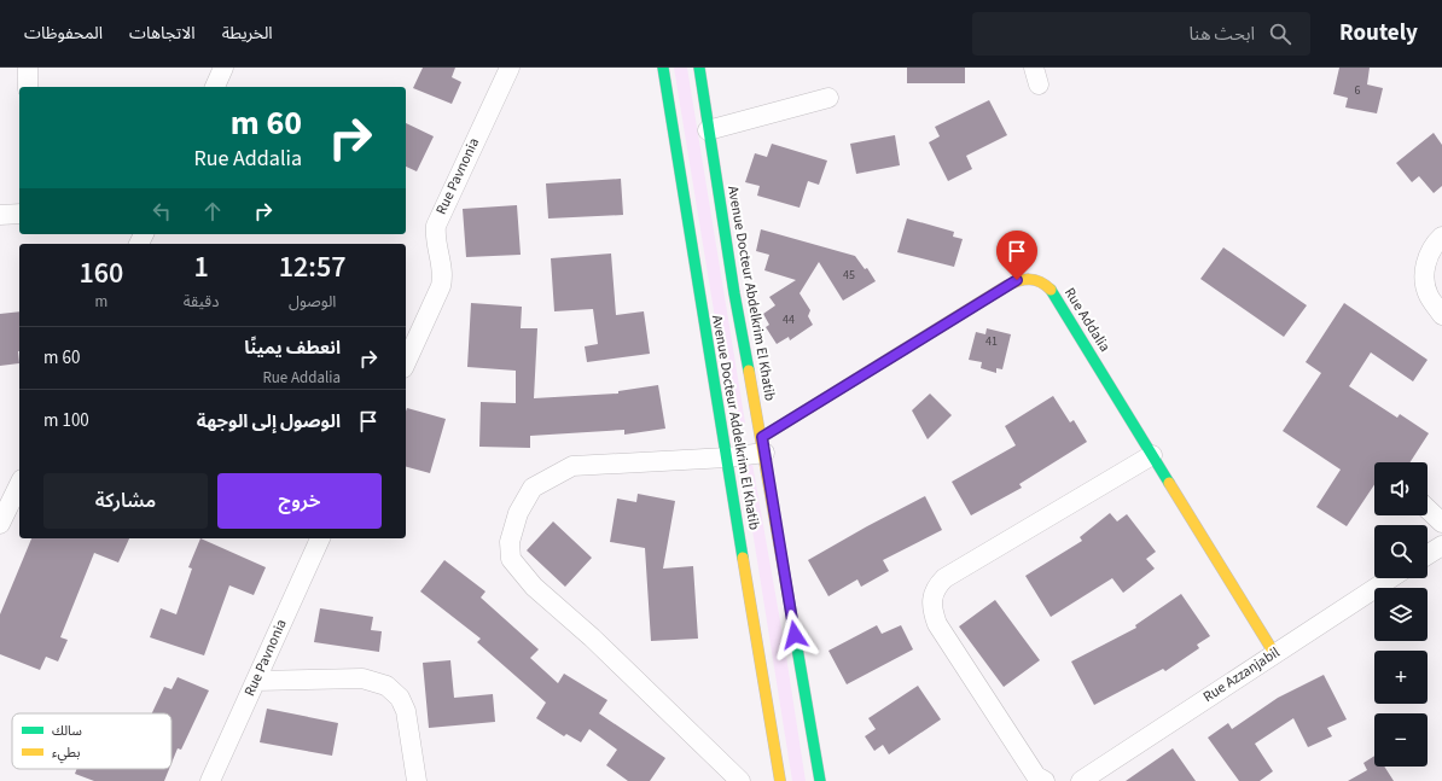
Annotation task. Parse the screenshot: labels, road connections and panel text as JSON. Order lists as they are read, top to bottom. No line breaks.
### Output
{"streets":{"main road":["Avenue Docteur Abdelkrim El Khatib","Rue Addalia","Avenue Docteur Addelkrim El Khatib"],"street":["Rue Pavnonia","Rue Azzanjabil"]},"crossings":[["Avenue Docteur Abdelkrim El Khatib","Rue Addalia"],["Rue Addalia","Rue Azzanjabil"]],"house_numbers":["6","45","44","41"],"legend":["سالك","بطيء"],"page":{"header":"Routely","search":"ابحث هنا","nav":["الخريطة","الاتجاهات","المحفوظات"],"turn":["60 m","Rue Addalia"],"eta":["12:57","الوصول","1","دقيقة","160","m"],"list":[{"name":"انعطف يمينًا","note":"Rue Addalia","value":"60 m"},{"name":"الوصول إلى الوجهة","value":"100 m"}],"map_buttons":["+","−"],"buttons":["خروج","مشاركة"]}}
